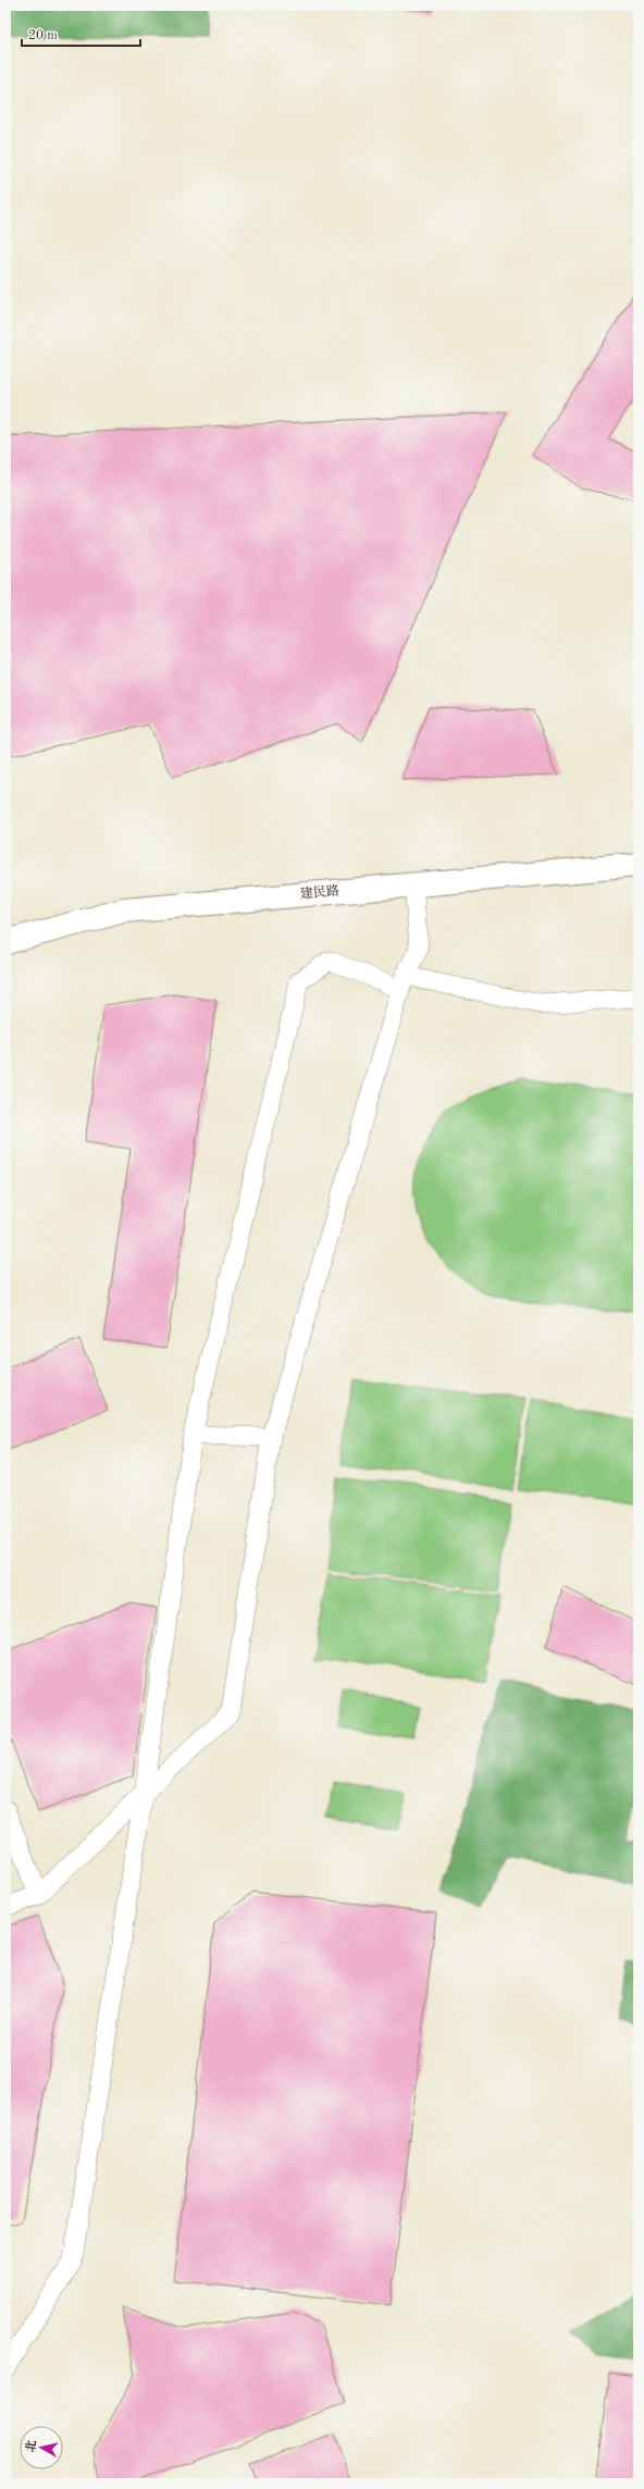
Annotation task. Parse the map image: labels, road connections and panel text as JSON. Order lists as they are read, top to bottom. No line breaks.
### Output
{"streets":{"street":["建民路"]},"scale_bar":"20 m","north":"left"}
